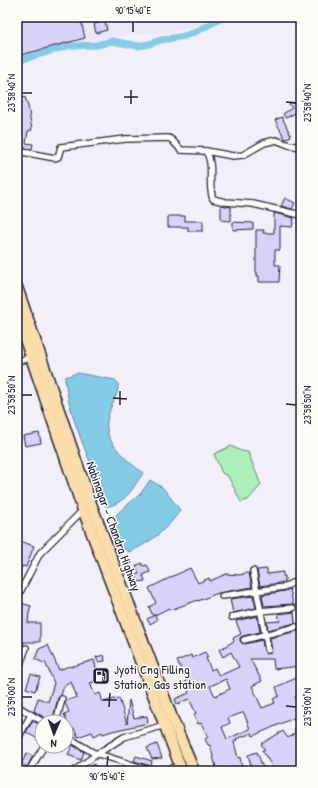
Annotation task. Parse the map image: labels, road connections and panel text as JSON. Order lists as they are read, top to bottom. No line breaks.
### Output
{"streets":{"highway":["Nabinagar - Chandra Highway"]},"places":{"fuel station":["Jyoti Cng Filling Station, Gas station"]},"north":"bottom","coordinates":["90°15'40\"E","23°58'40\"N","23°58'50\"N","23°59'00\"N"]}
